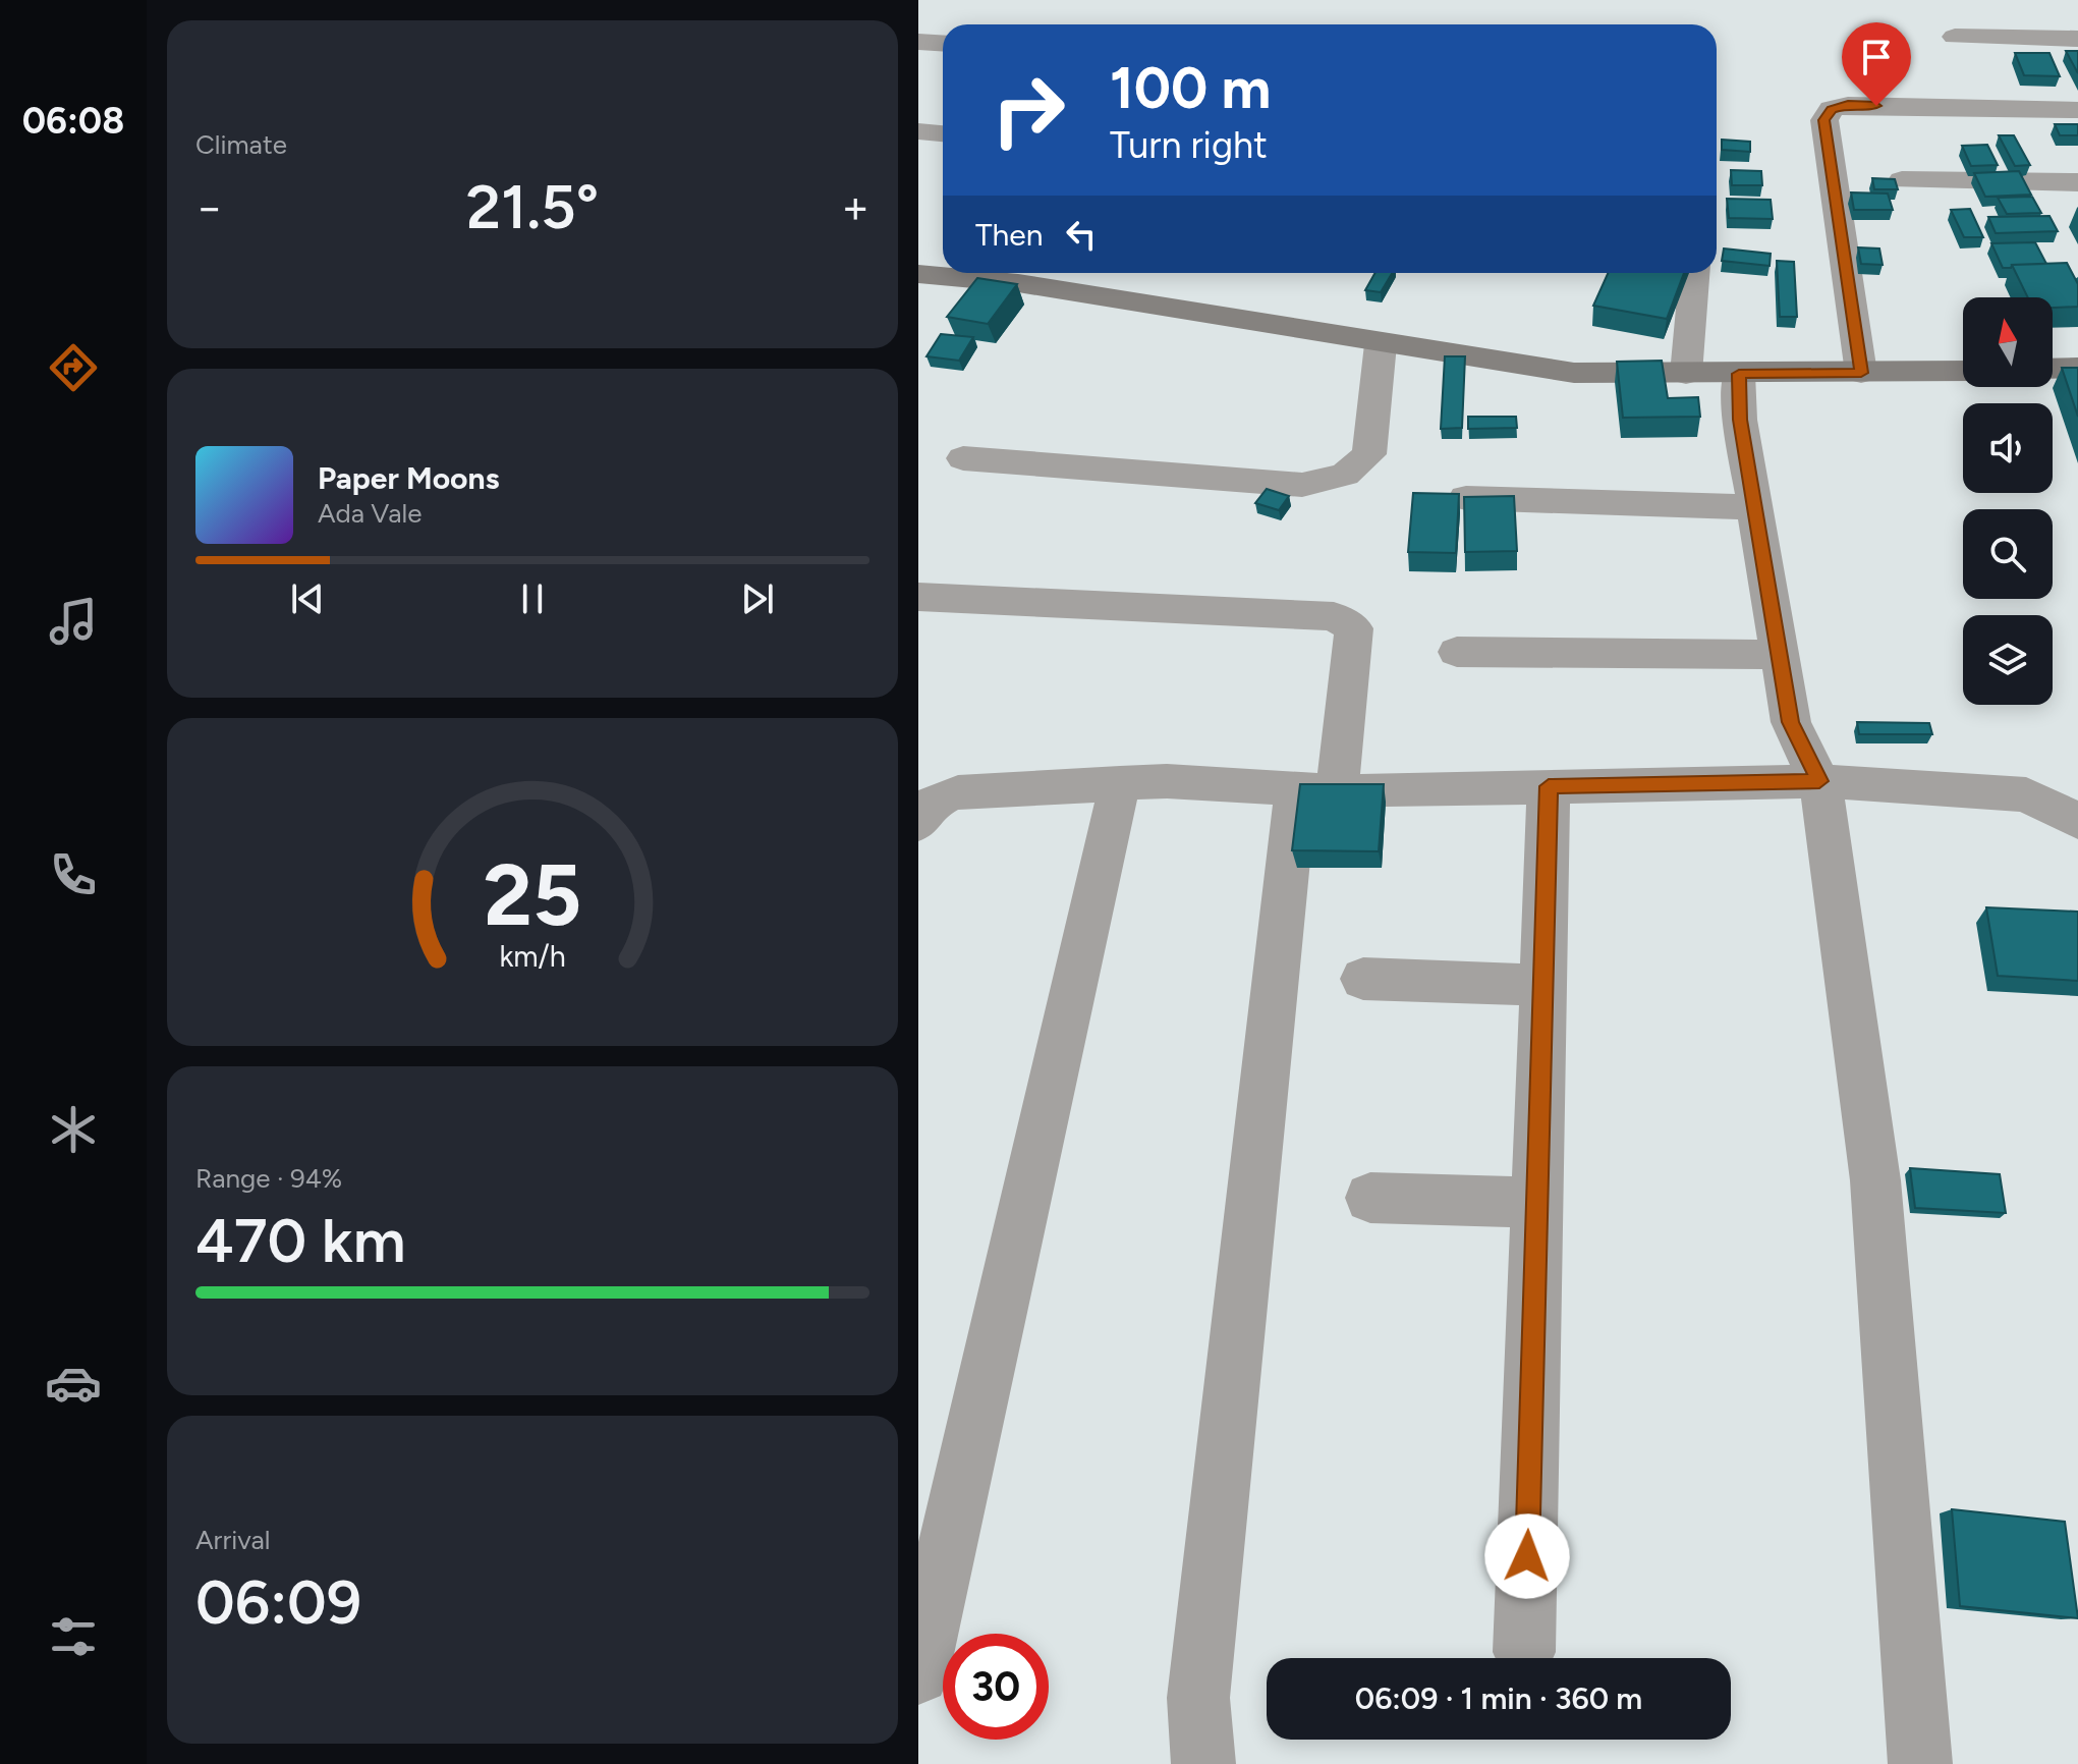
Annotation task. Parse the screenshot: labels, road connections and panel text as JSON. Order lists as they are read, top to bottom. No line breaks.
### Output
{"north":"top","page":{"tabs":"06:08","tile":["Climate",["Range · 94%","470 km"],["Arrival","06:09"]],"turn":["100 m","Turn right"],"heat":["−","21.5°","+"],"then":"Then","song":["Paper Moons","Ada Vale"],"limit":"30","trip":"06:09 · 1 min · 360 m","gauge":["25","km/h"]}}
